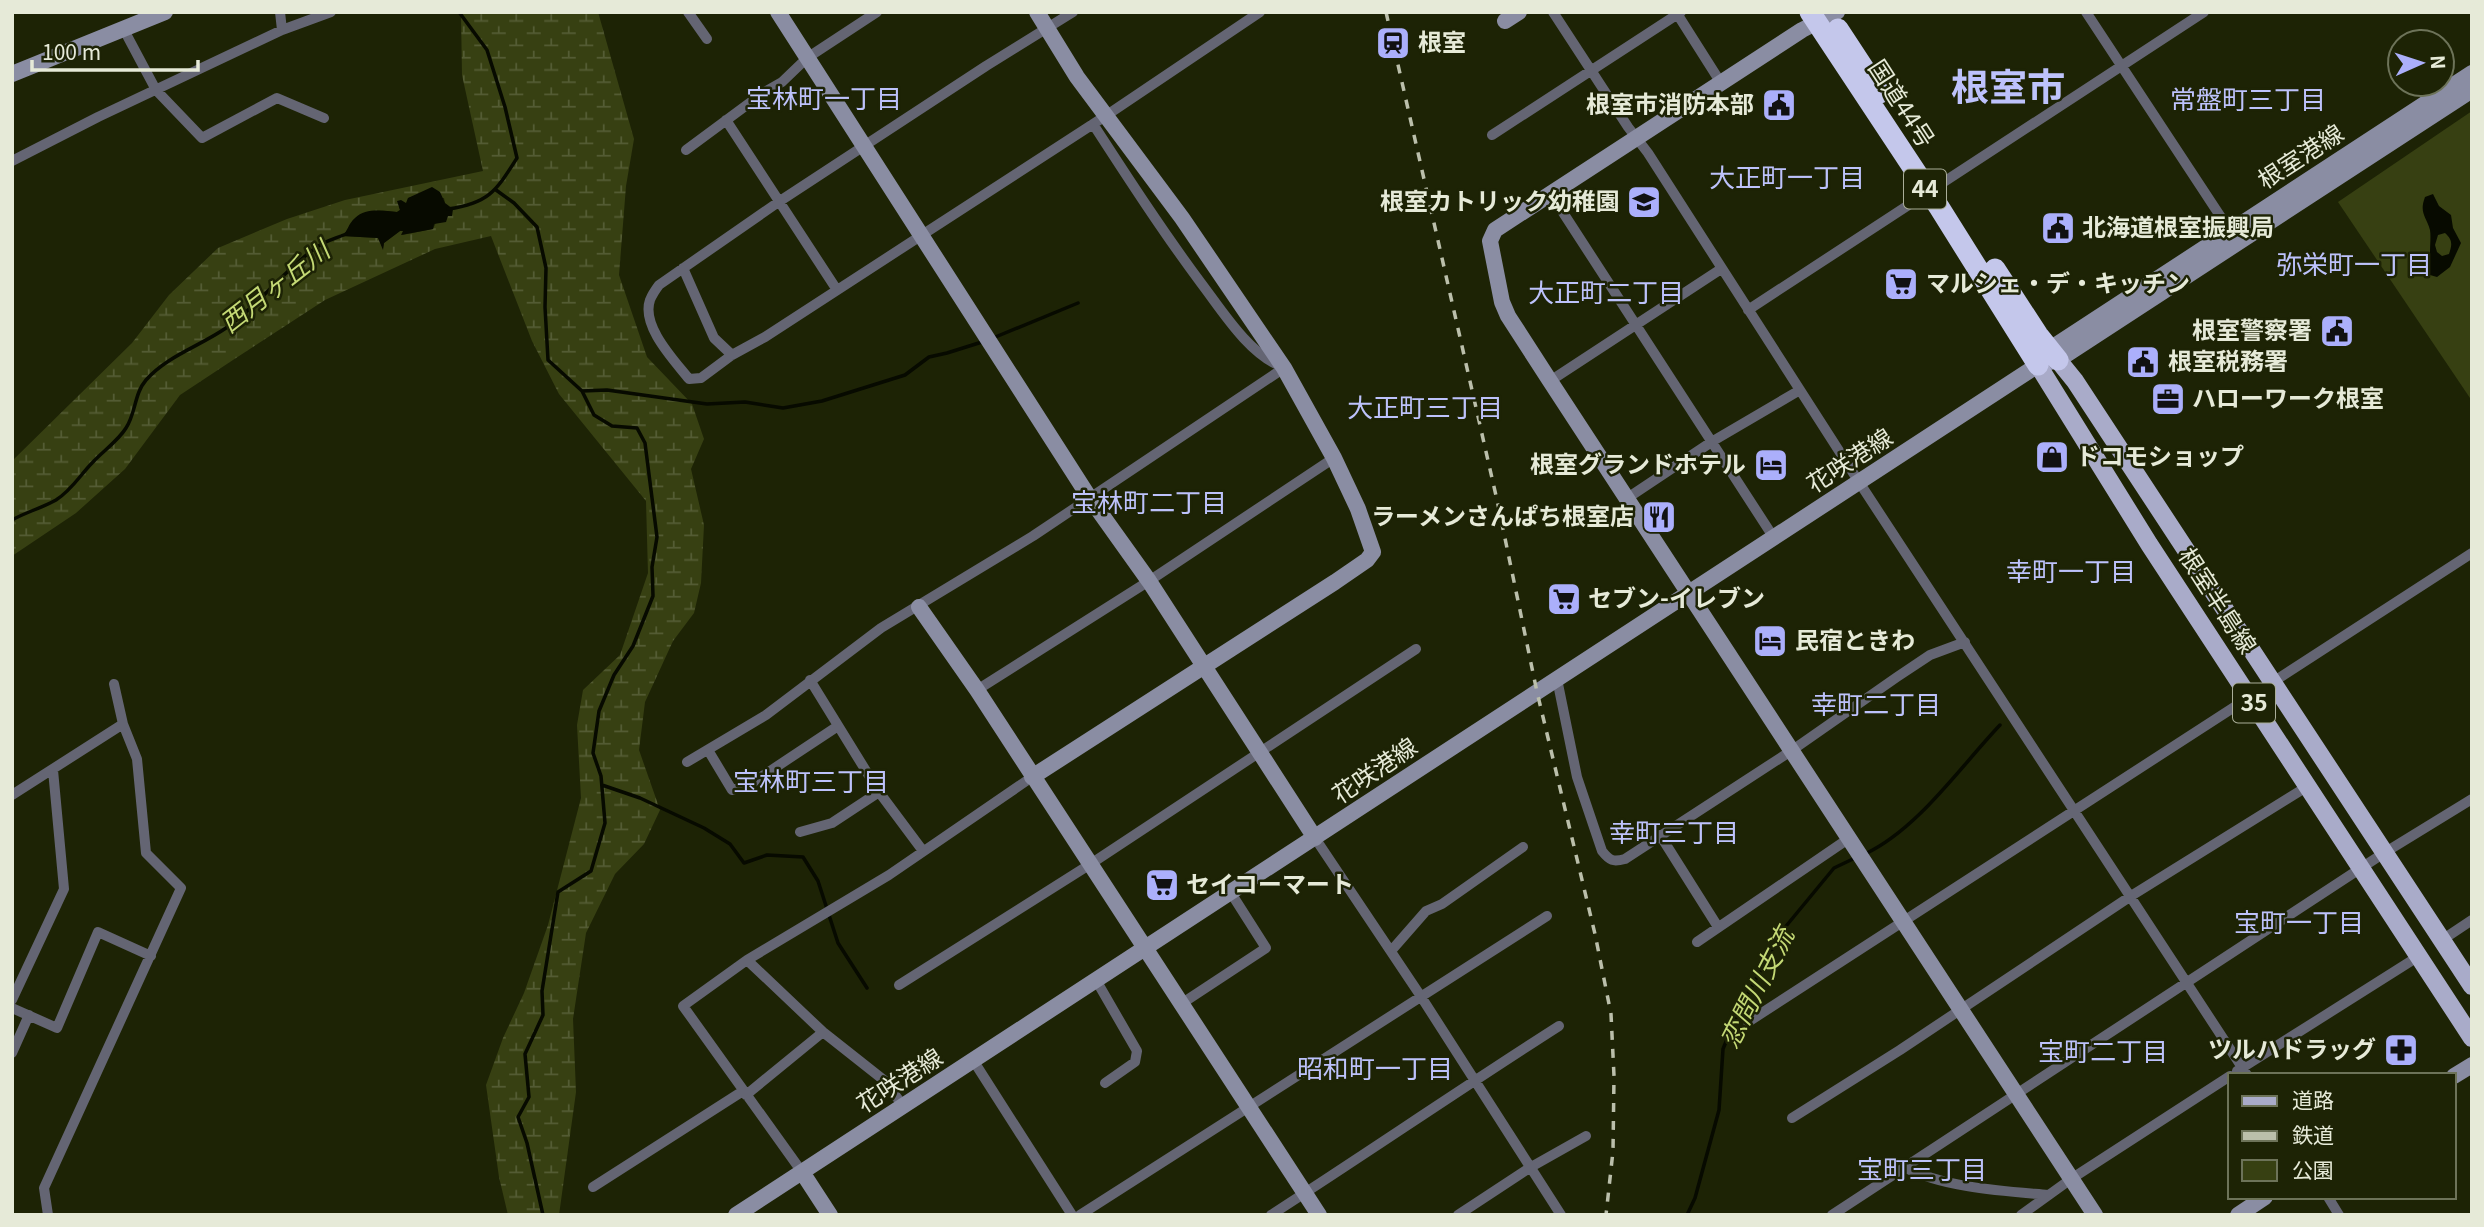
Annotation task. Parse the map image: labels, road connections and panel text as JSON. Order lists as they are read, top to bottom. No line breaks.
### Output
{"streets":{"highway":["国道44号","44"],"main road":["根室半島線","35"],"street":["根室港線","花咲港線"]},"crossings":[["国道44号","根室港線"],["国道44号","花咲港線"],["国道44号","根室半島線"],["根室港線","花咲港線"],["根室港線","根室半島線"],["花咲港線","根室半島線"]],"districts":["根室市","宝林町一丁目","常盤町三丁目","大正町一丁目","弥栄町一丁目","大正町二丁目","大正町三丁目","宝林町二丁目","幸町一丁目","幸町二丁目","宝林町三丁目","幸町三丁目","宝町一丁目","宝町二丁目","昭和町一丁目","宝町三丁目"],"water":["西月ヶ丘川","恋問川支流"],"places":{"station":["根室"],"public building":["根室市消防本部","北海道根室振興局","根室警察署","根室税務署"],"school or university":["根室カトリック幼稚園"],"supermarket":["マルシェ・デ・キッチン","セブン-イレブン","セイコーマート"],"office":["ハローワーク根室"],"shop":["ドコモショップ"],"hotel":["根室グランドホテル","民宿ときわ"],"restaurant":["ラーメンさんぱち根室店"],"pharmacy":["ツルハドラッグ"]},"legend":["道路","鉄道","公園"],"scale_bar":"100 m","north":"right"}
